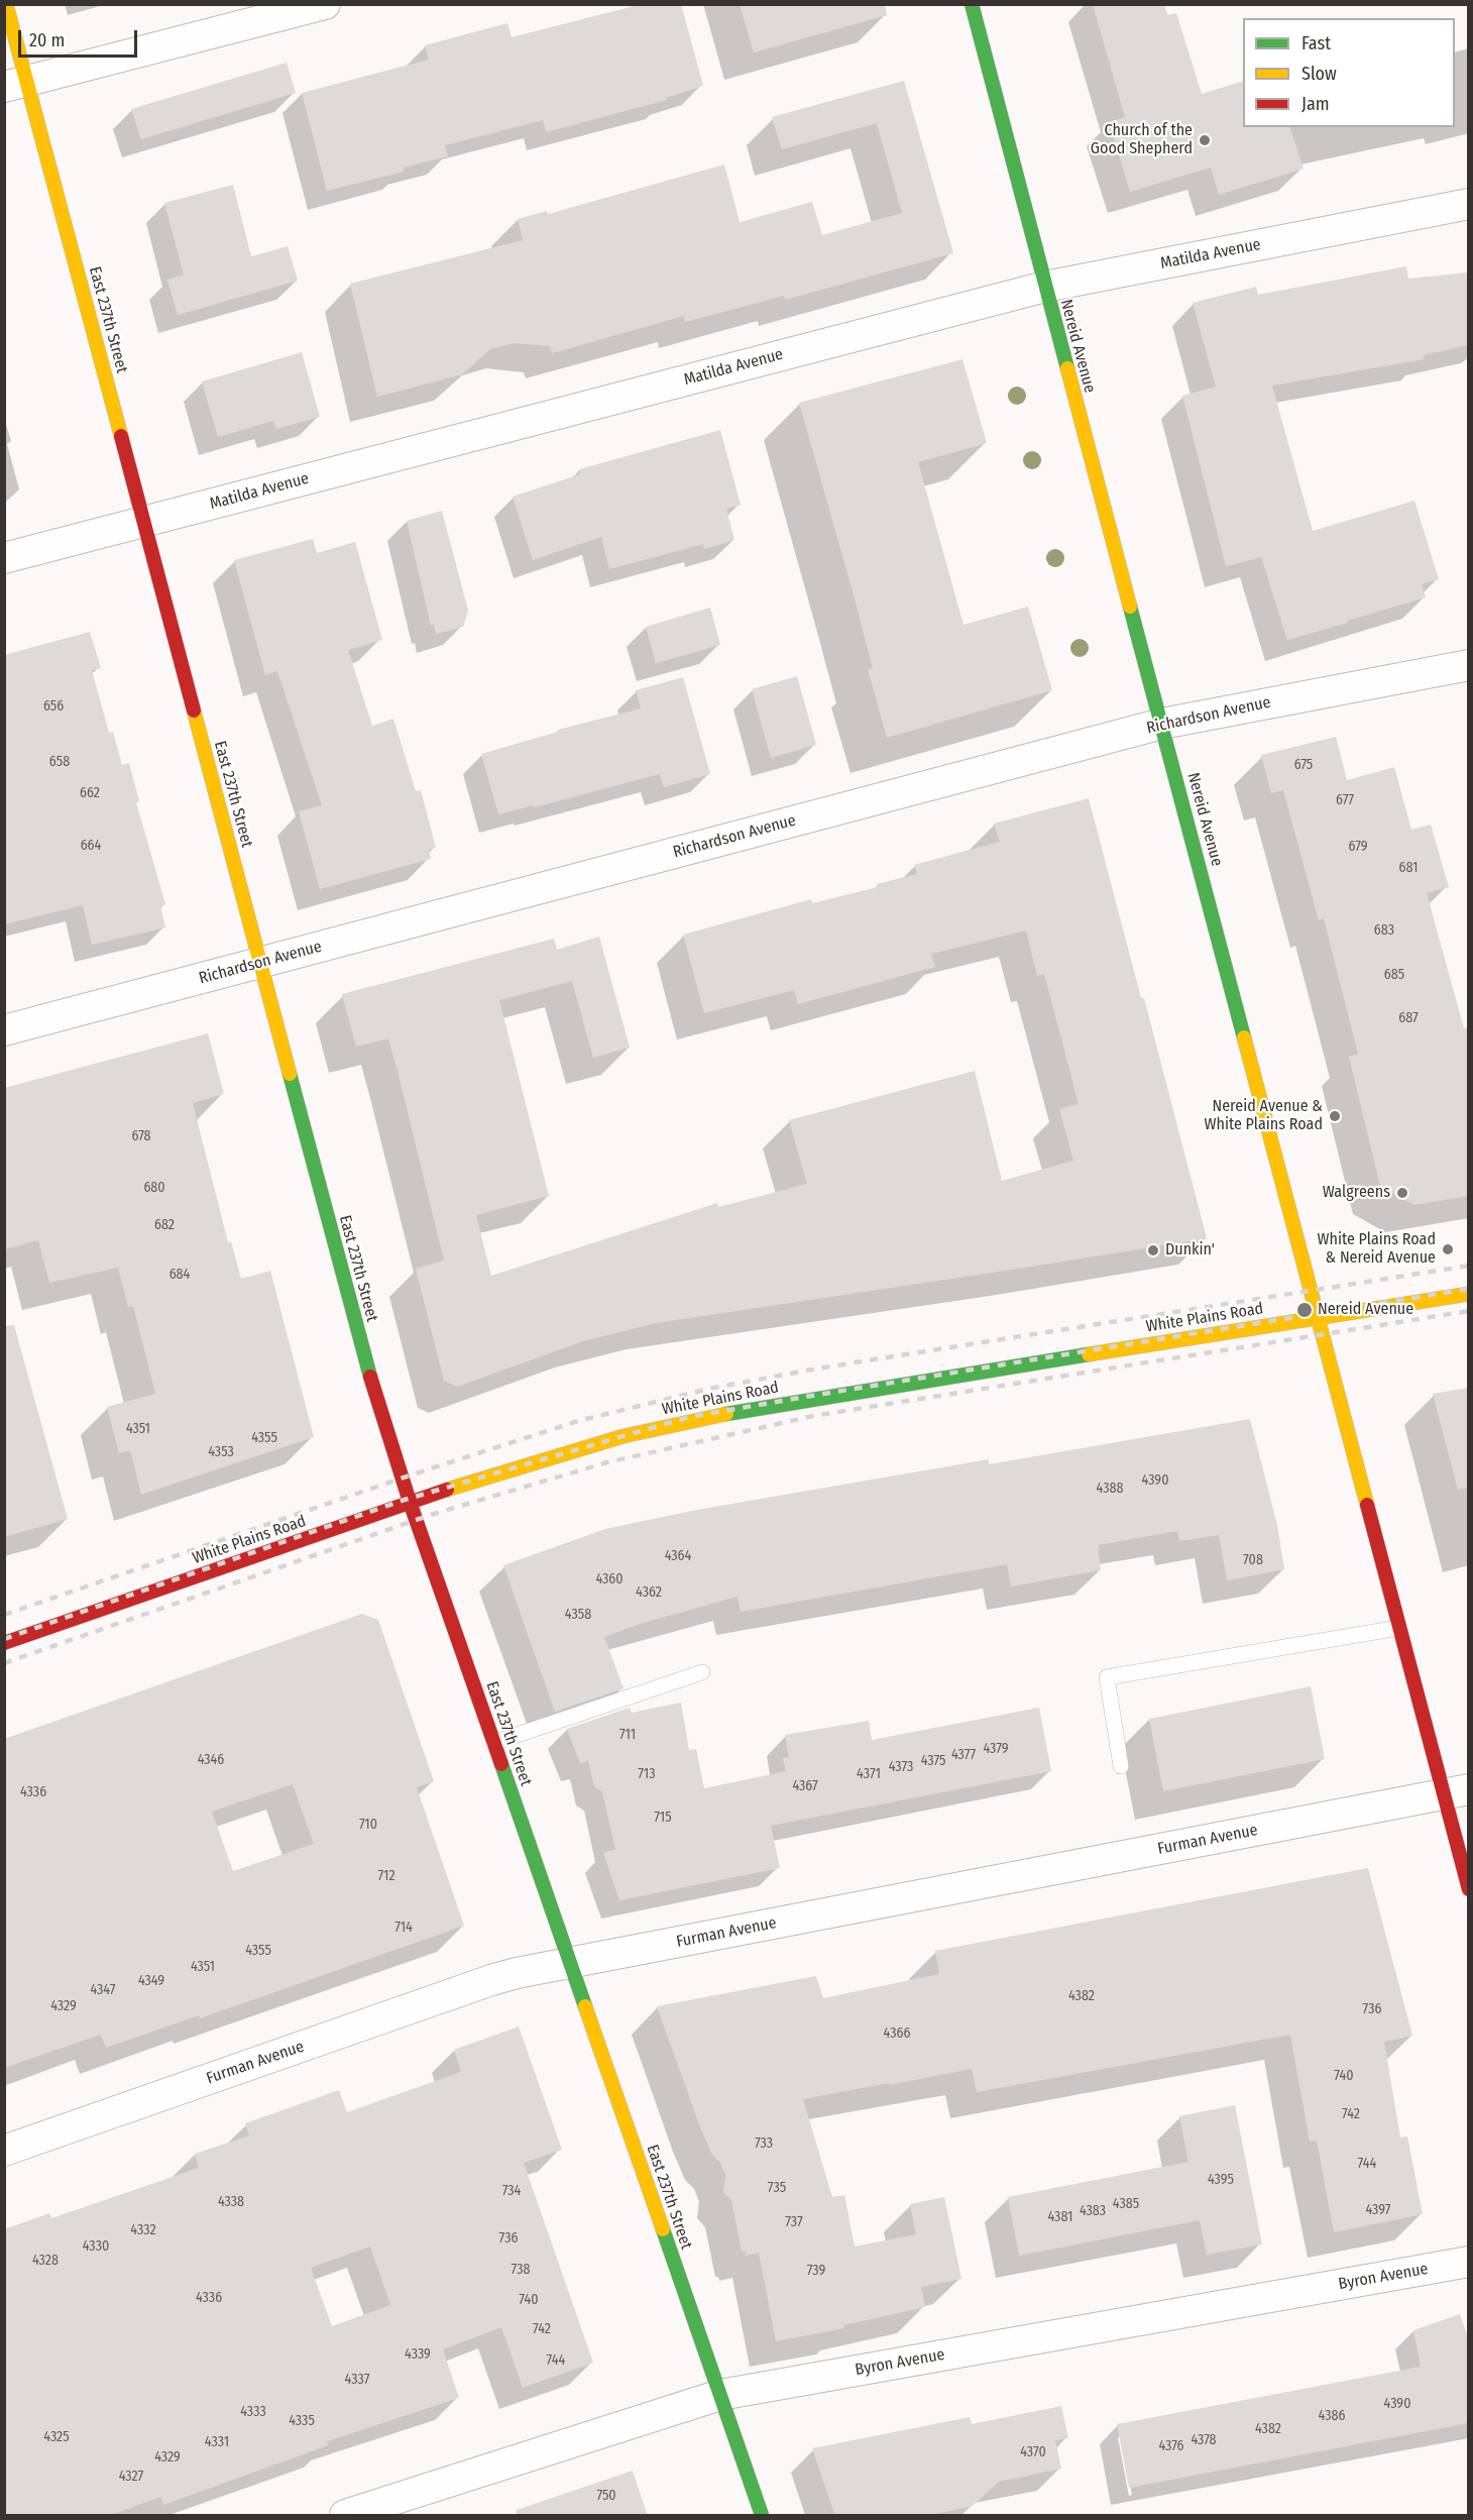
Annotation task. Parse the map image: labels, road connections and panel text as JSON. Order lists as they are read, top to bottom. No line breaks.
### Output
{"streets":{"street":["Matilda Avenue","East 237th Street","Nereid Avenue","Richardson Avenue","White Plains Road","Furman Avenue","Byron Avenue"]},"crossings":[["Matilda Avenue","East 237th Street"],["Matilda Avenue","Nereid Avenue"],["East 237th Street","Richardson Avenue"],["East 237th Street","White Plains Road"],["East 237th Street","Furman Avenue"],["East 237th Street","Byron Avenue"],["Nereid Avenue","Richardson Avenue"],["Nereid Avenue","White Plains Road"],["Nereid Avenue","Furman Avenue"]],"places":["Church of the Good Shepherd","Nereid Avenue & White Plains Road","Walgreens","White Plains Road & Nereid Avenue","Dunkin'","Nereid Avenue"],"house_numbers":["656","658","675","662","677","664","679","681","683","685","687","678","680","682","684","4351","4355","4353","4390","4388","4364","708","4360","4362","4358","711","4379","4377","4346","4375","4373","713","4371","4367","4336","715","710","712","714","4355","4351","4349","4347","4382","4329","736","4366","740","742","733","744","4395","735","734","4338","4385","4397","4383","4381","737","4332","736","4330","4328","738","739","4336","740","742","4339","744","4337","4390","4333","4386","4335","4382","4325","4378","4331","4376","4370","4329","4327","750"],"legend":["Fast","Slow","Jam"],"scale_bar":"20 m"}
